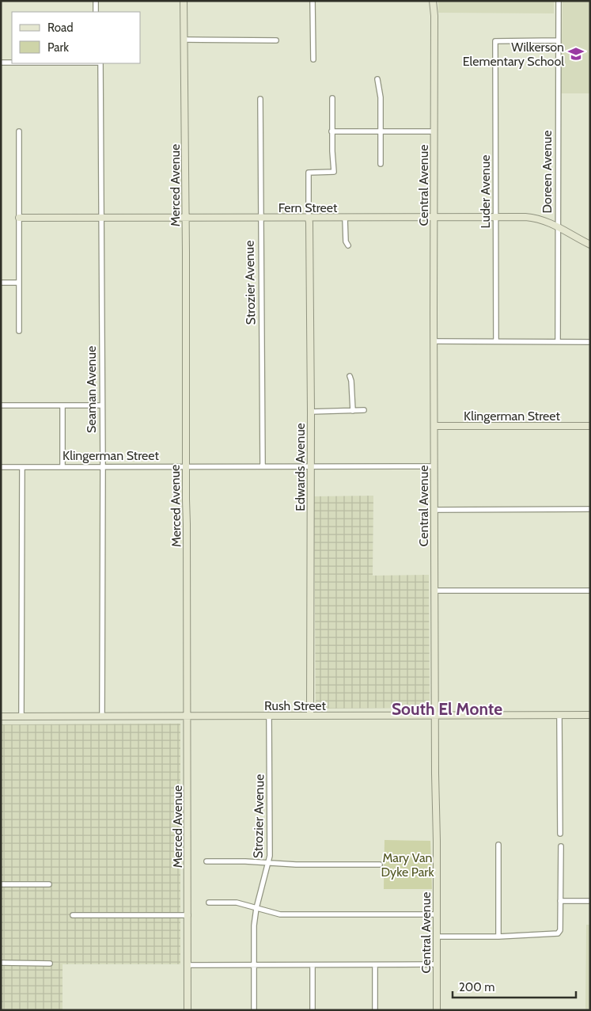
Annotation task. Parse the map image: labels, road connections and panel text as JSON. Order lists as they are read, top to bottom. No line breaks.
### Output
{"streets":{"street":["Doreen Avenue","Merced Avenue","Central Avenue","Luder Avenue","Fern Street","Strozier Avenue","Seaman Avenue","Klingerman Street","Edwards Avenue","Rush Street"]},"crossings":[["Doreen Avenue","Luder Avenue"],["Doreen Avenue","Fern Street"],["Merced Avenue","Fern Street"],["Merced Avenue","Klingerman Street"],["Merced Avenue","Rush Street"],["Central Avenue","Fern Street"],["Central Avenue","Klingerman Street"],["Central Avenue","Rush Street"],["Luder Avenue","Fern Street"],["Fern Street","Strozier Avenue"],["Fern Street","Seaman Avenue"],["Fern Street","Edwards Avenue"],["Strozier Avenue","Klingerman Street"],["Strozier Avenue","Rush Street"],["Seaman Avenue","Klingerman Street"],["Seaman Avenue","Rush Street"],["Klingerman Street","Edwards Avenue"],["Edwards Avenue","Rush Street"]],"districts":["South El Monte"],"parks":["Mary Van Dyke Park"],"places":{"school or university":["Wilkerson Elementary School"]},"legend":["Road","Park"],"scale_bar":"200 m"}
